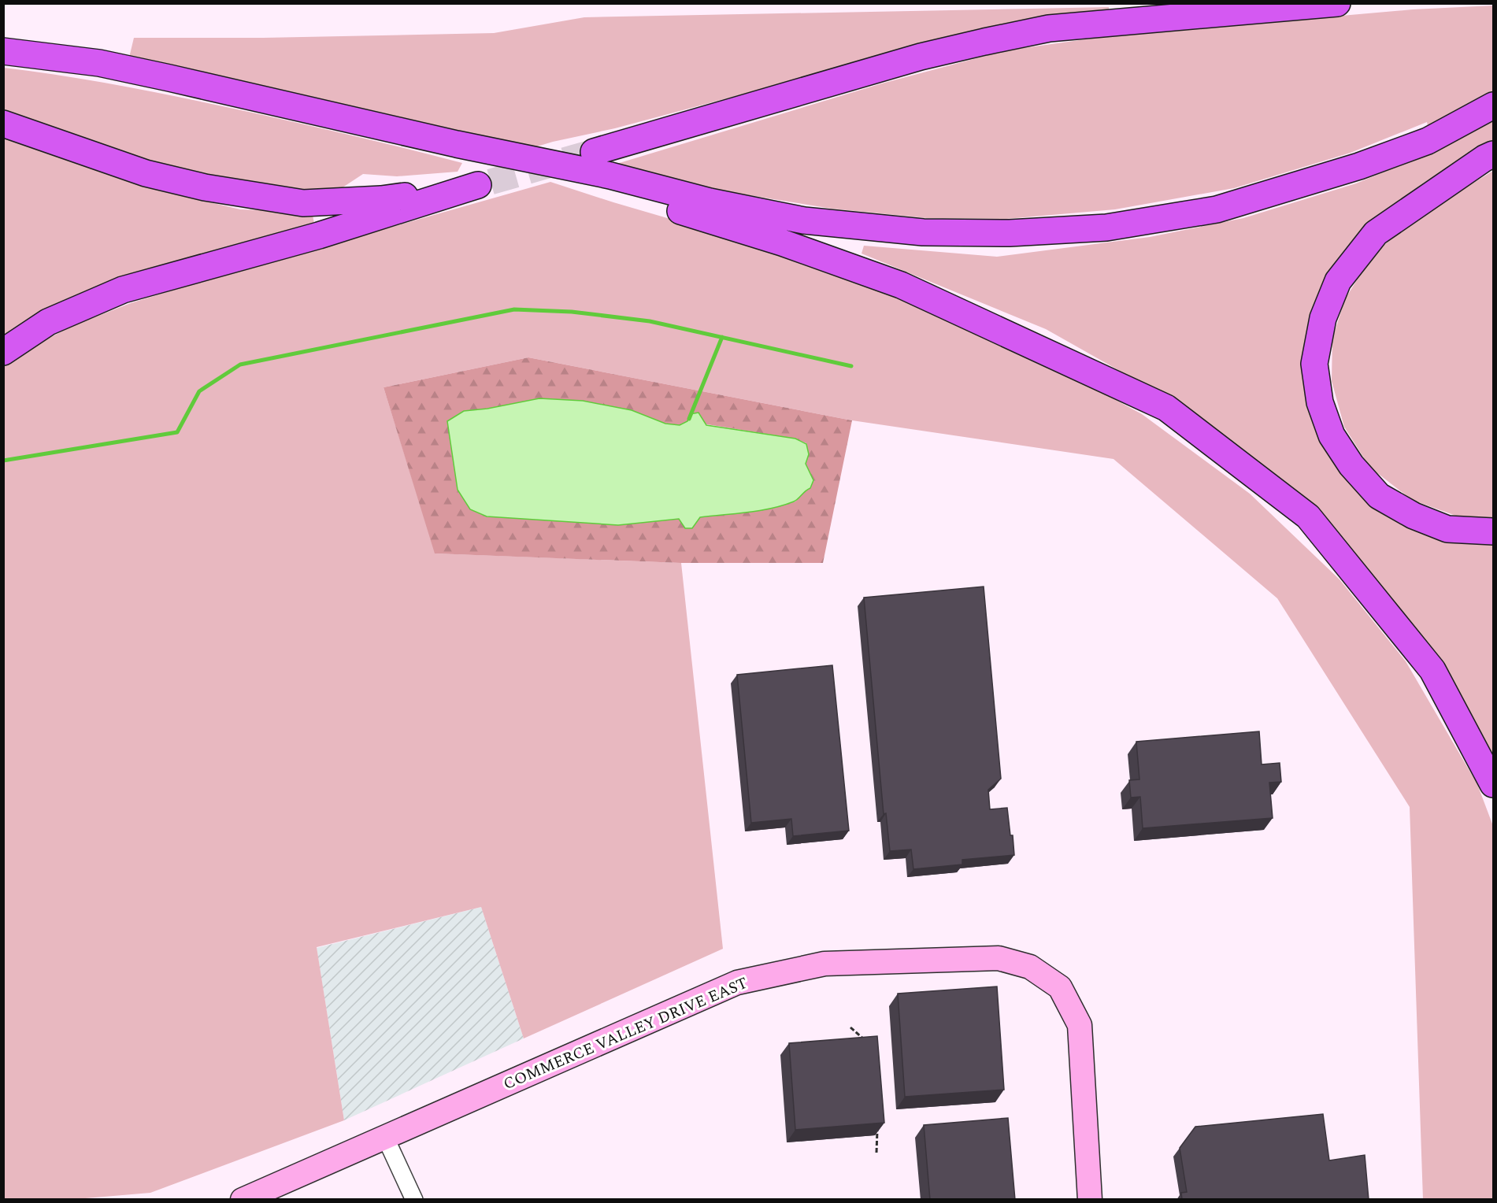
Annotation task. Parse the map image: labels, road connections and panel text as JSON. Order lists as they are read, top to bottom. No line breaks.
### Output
{"streets":{"street":["COMMERCE VALLEY DRIVE EAST"]}}
